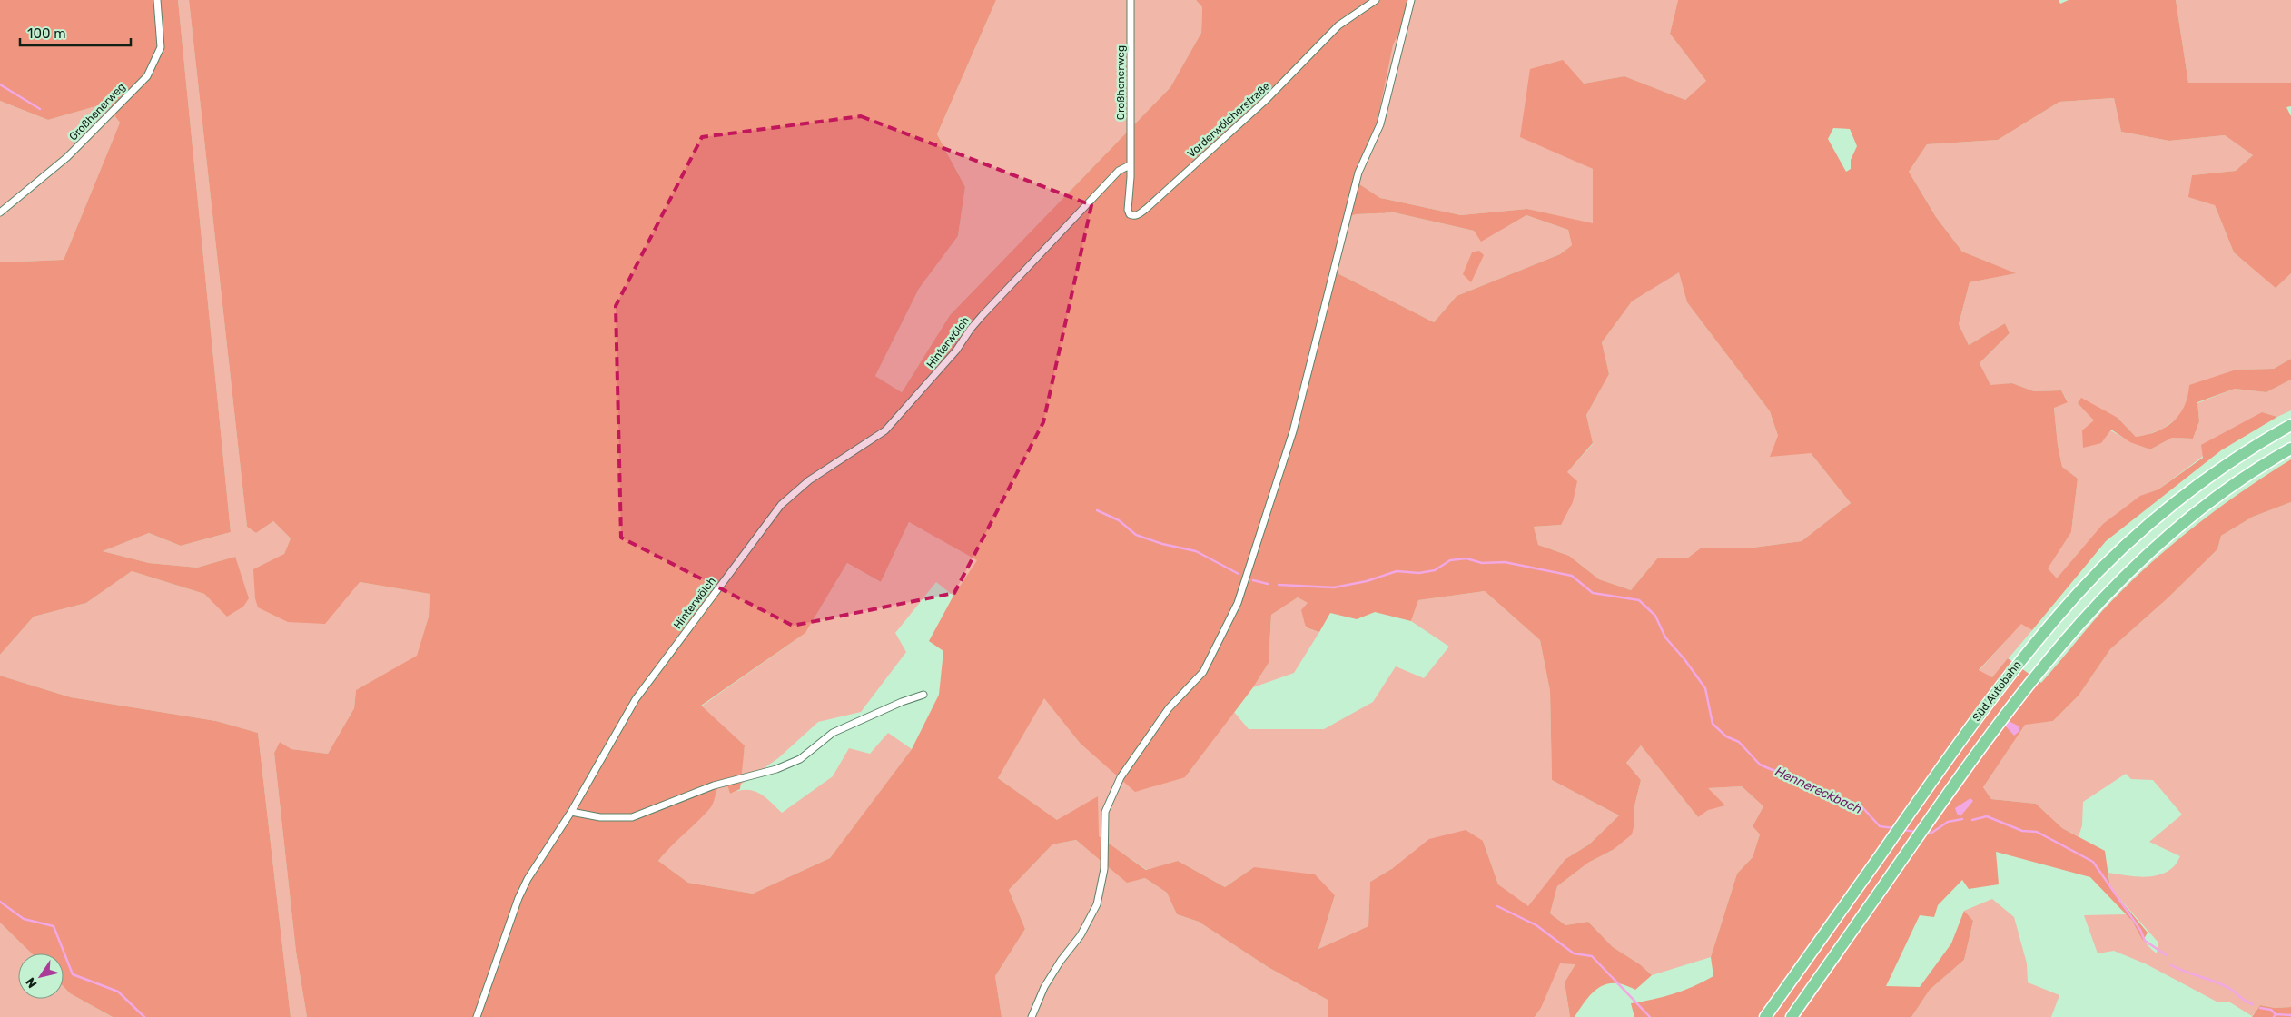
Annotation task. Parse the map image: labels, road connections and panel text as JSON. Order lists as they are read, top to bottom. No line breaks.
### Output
{"streets":{"highway":["Süd Autobahn"],"street":["Großhenerweg","Vorderwölcherstraße","Hinterwölch"]},"crossings":[["Großhenerweg","Vorderwölcherstraße"],["Großhenerweg","Hinterwölch"],["Vorderwölcherstraße","Hinterwölch"]],"water":["Hennereckbach"],"scale_bar":"100 m","north":"bottom left"}
